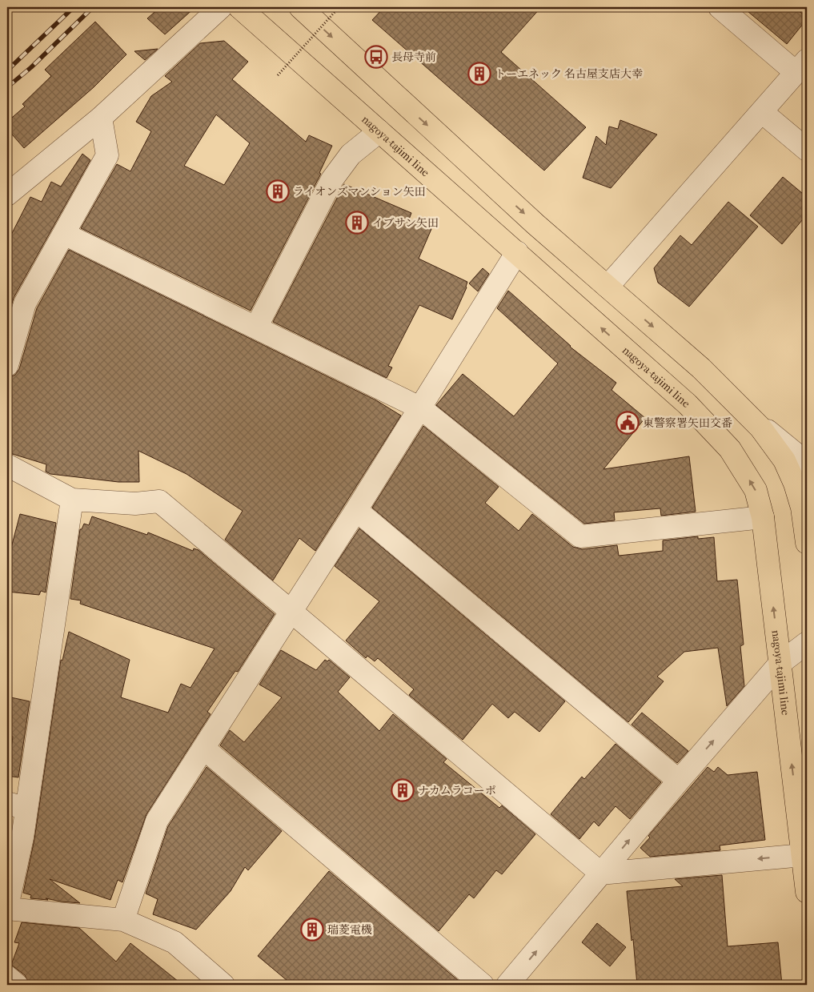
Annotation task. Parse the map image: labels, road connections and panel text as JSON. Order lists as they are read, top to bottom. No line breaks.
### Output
{"streets":{"main road":["nagoya-tajimi line"]},"places":{"bus stop":["長母寺前"],"building":["トーエネック 名古屋支店大幸","ライオンズマンション矢田","イブサン矢田","ナカムラコーポ","瑞菱電機"],"public building":["東警察署矢田交番"]}}
